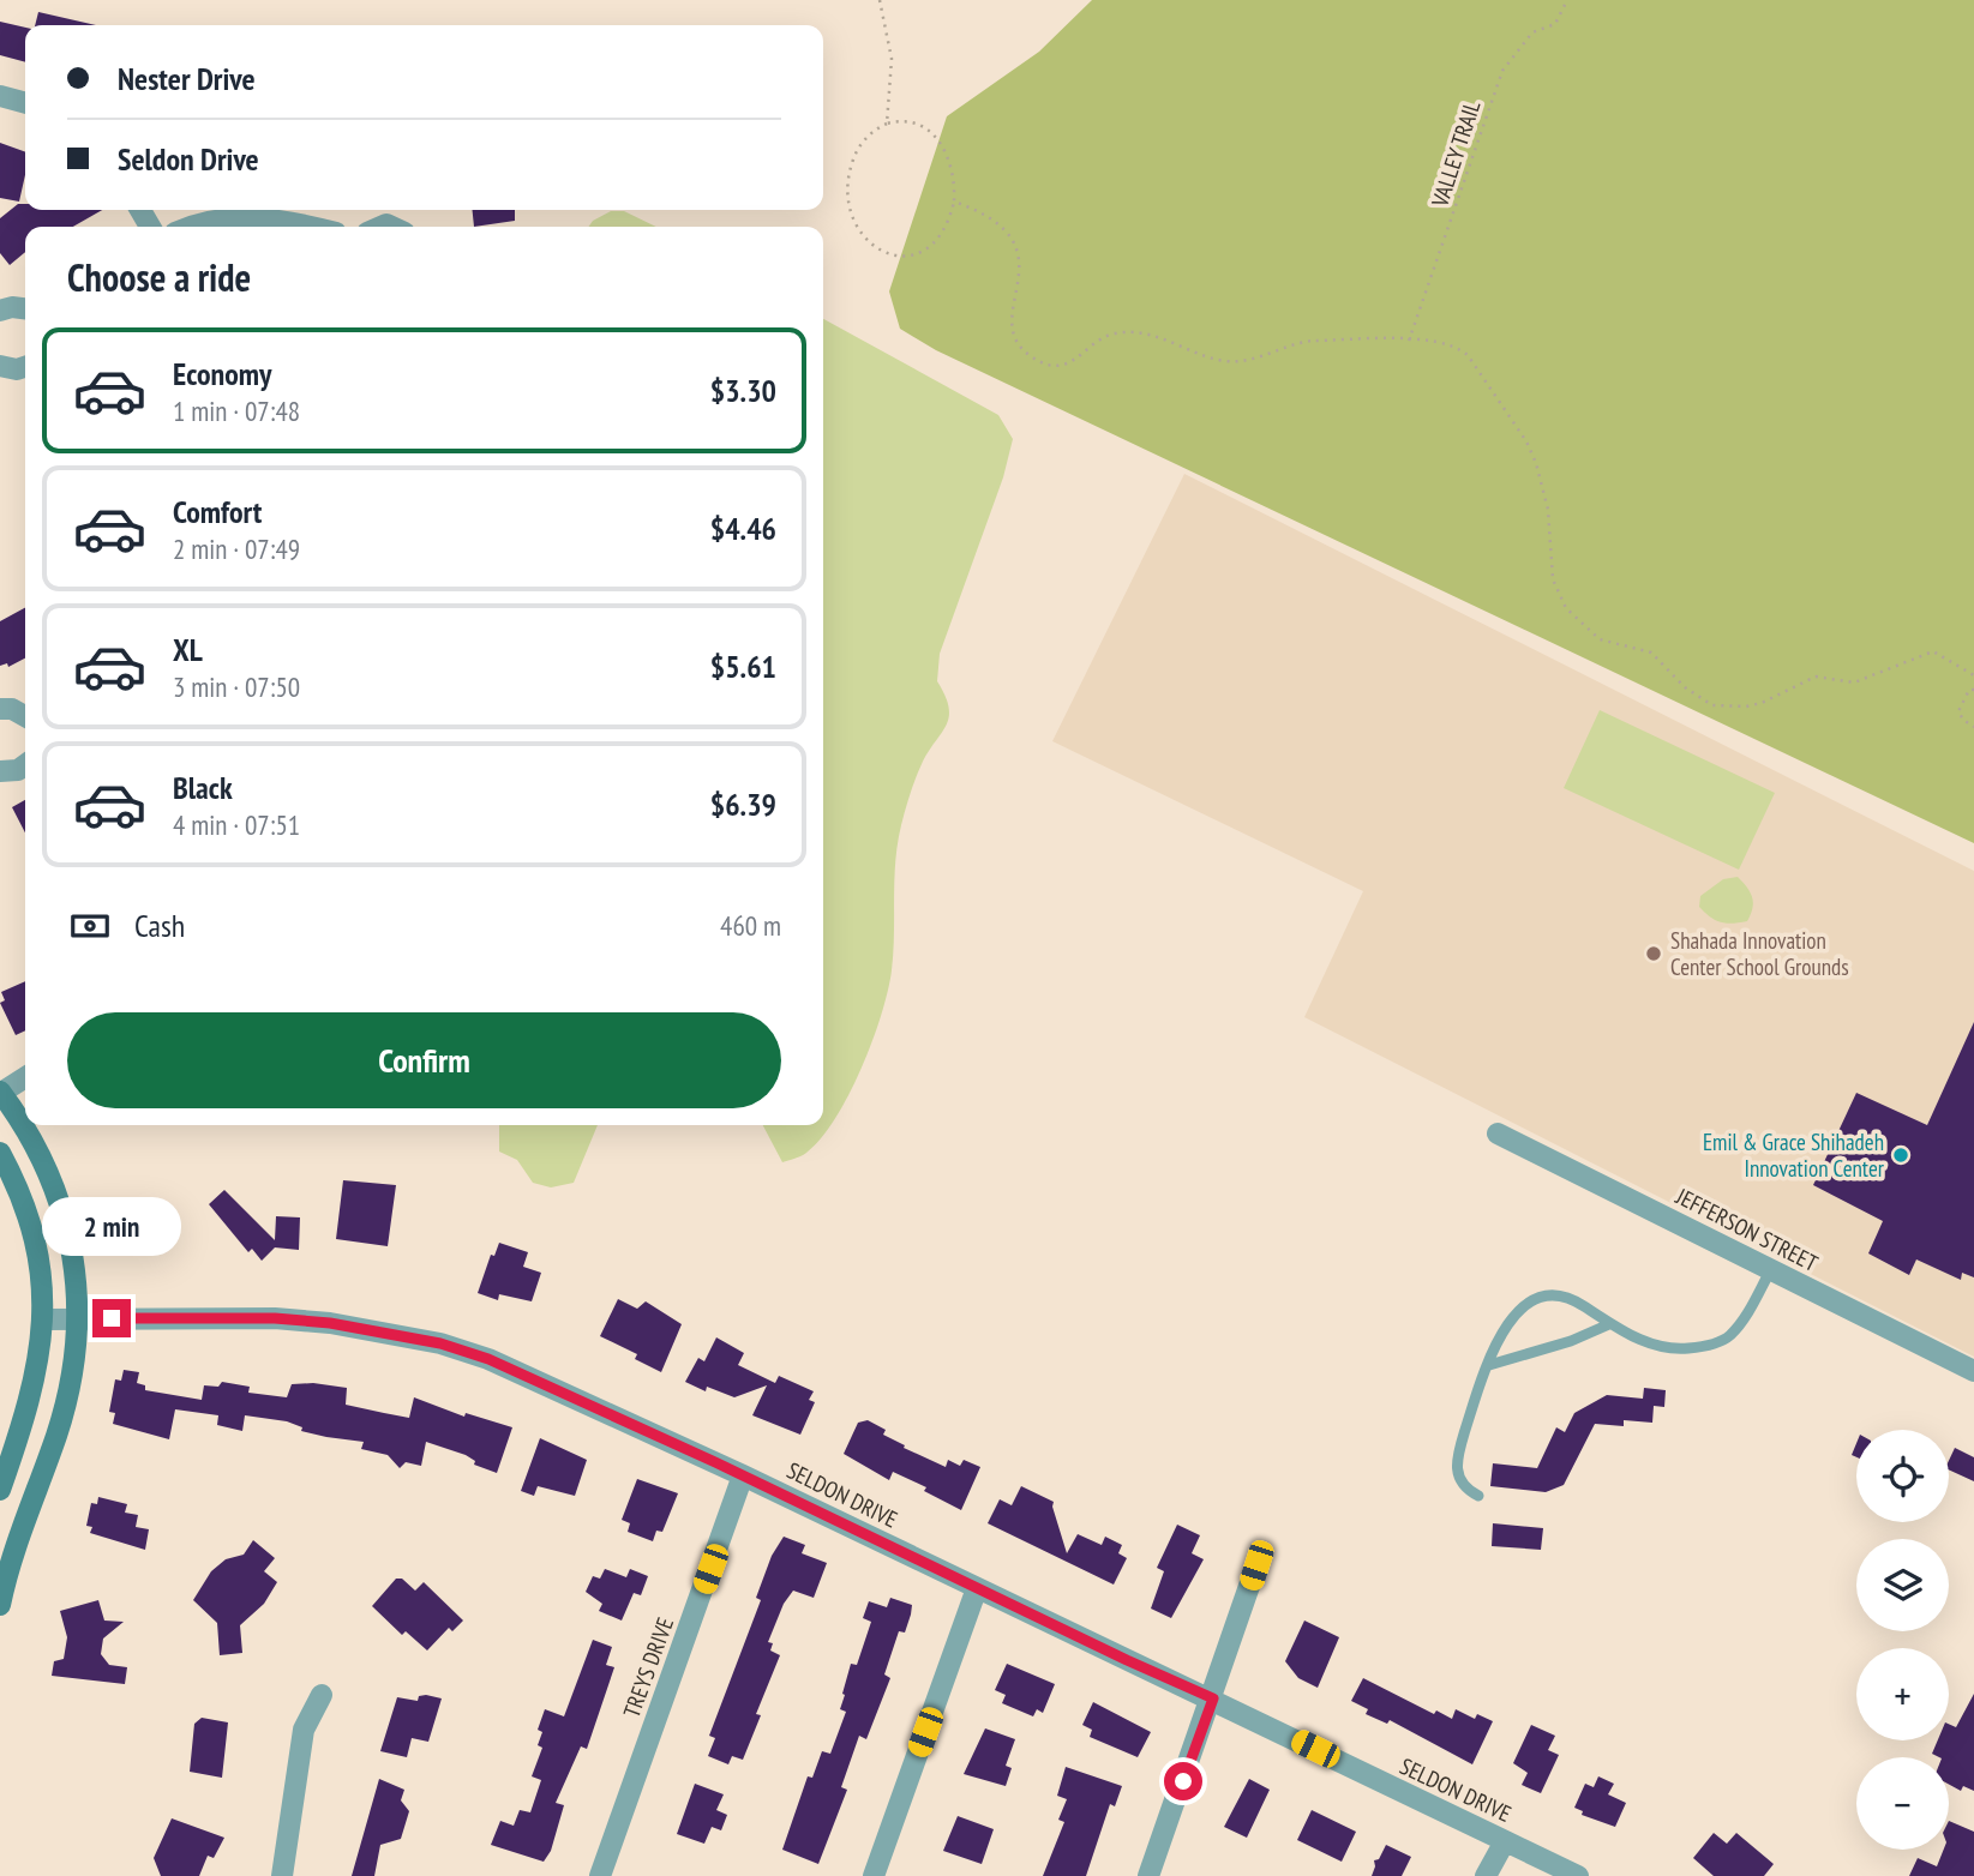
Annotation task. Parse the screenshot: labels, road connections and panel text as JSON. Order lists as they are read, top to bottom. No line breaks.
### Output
{"streets":{"street":["JEFFERSON STREET","SELDON DRIVE","TREYS DRIVE"],"path":["VALLEY TRAIL"]},"crossings":[["SELDON DRIVE","TREYS DRIVE"]],"places":["Shahada Innovation Center School Grounds","Emil & Grace Shihadeh Innovation Center"],"page":{"banner":["Nester Drive","Seldon Drive"],"heading":"Choose a ride","list":[{"name":"Economy","note":"1 min · 07:48","value":"$3.30"},{"name":"Comfort","note":"2 min · 07:49","value":"$4.46"},{"name":"XL","note":"3 min · 07:50","value":"$5.61"},{"name":"Black","note":"4 min · 07:51","value":"$6.39"}],"pay":["Cash","460 m"],"buttons":"Confirm","bubble":"2 min","map_buttons":["+","−"]}}
